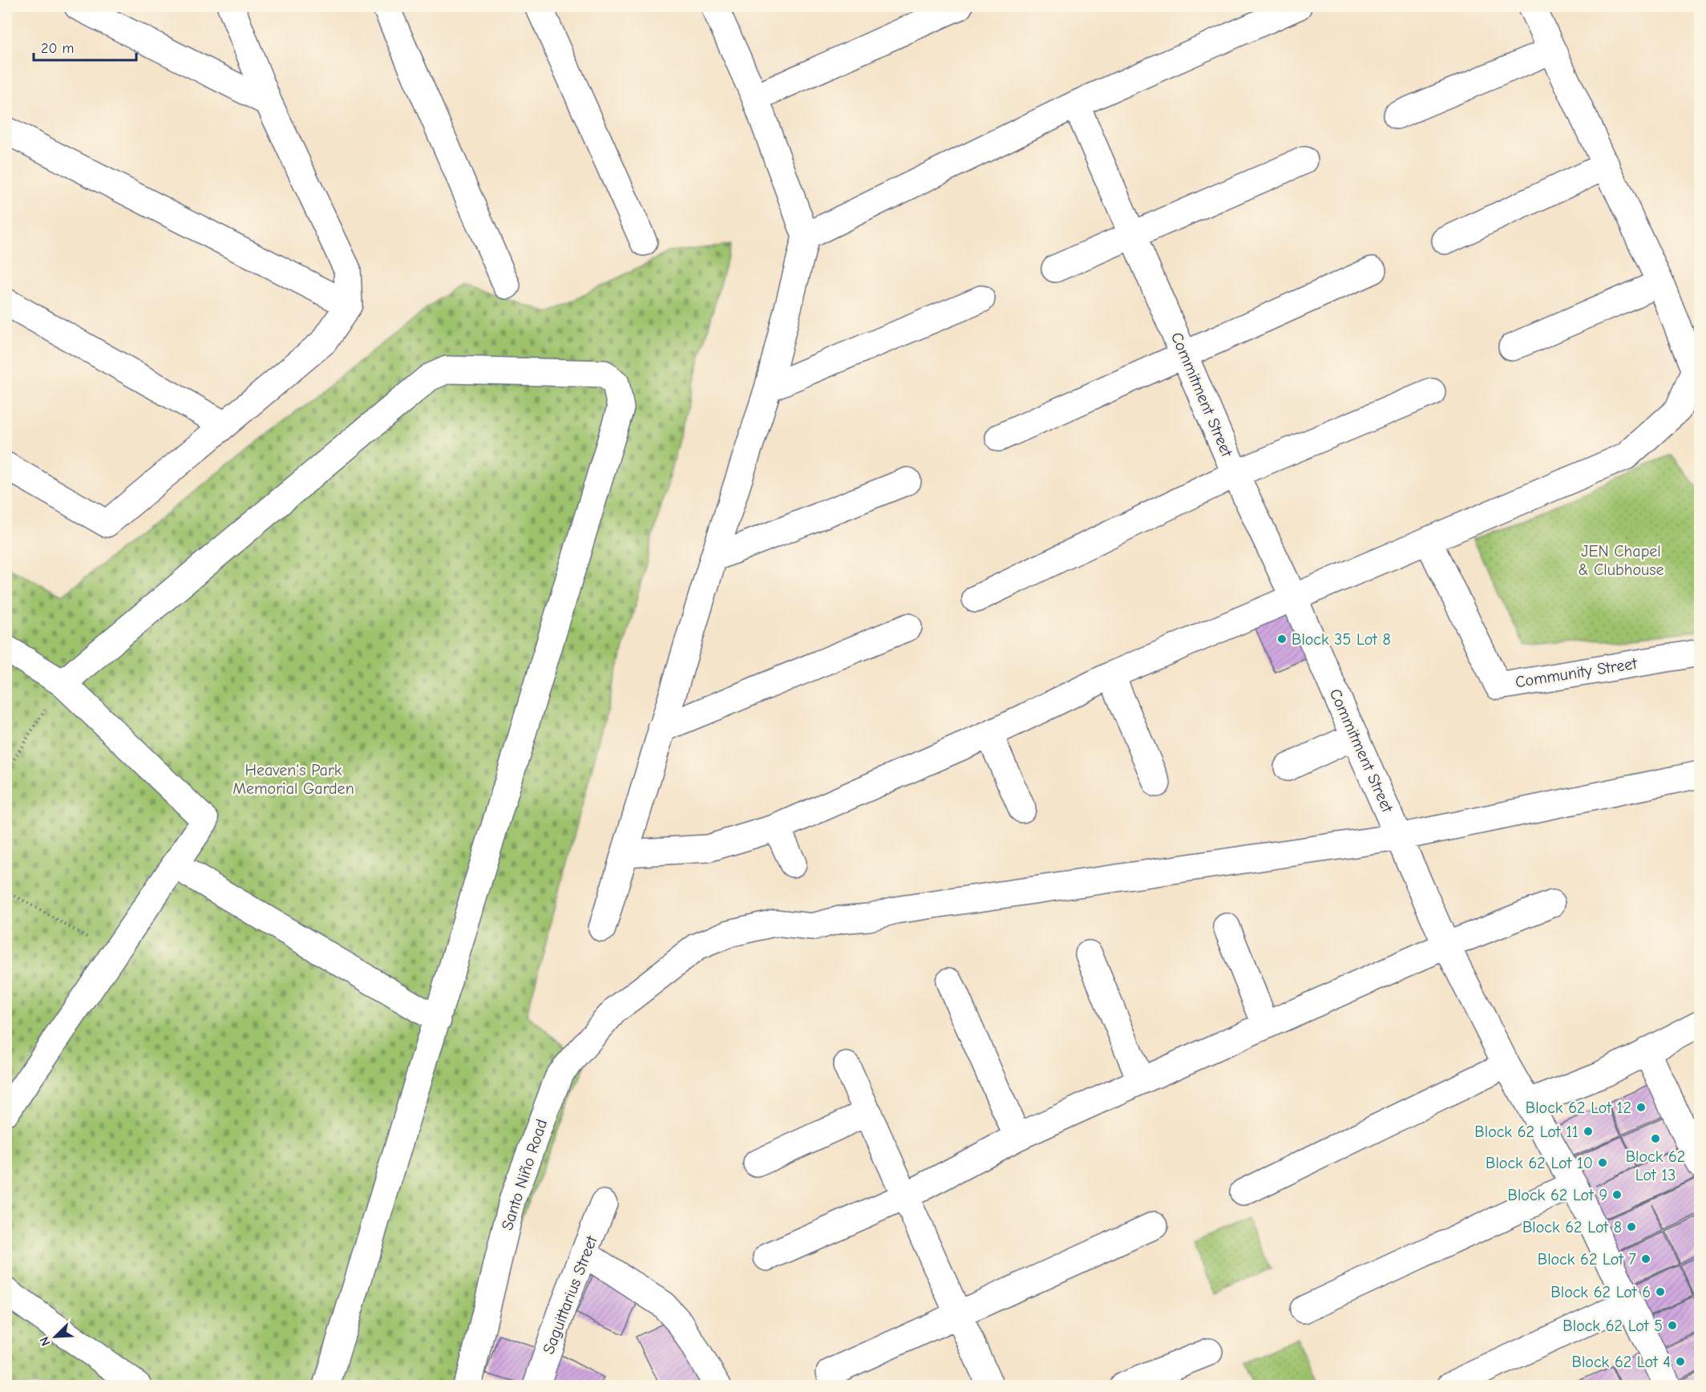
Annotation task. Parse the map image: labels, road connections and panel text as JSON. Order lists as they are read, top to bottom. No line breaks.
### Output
{"streets":{"street":["Commitment Street","Community Street","Santo Niño Road","Saguittarius Street"]},"crossings":[["Commitment Street","Santo Niño Road"]],"parks":["JEN Chapel & Clubhouse","Heaven's Park Memorial Garden"],"places":["Block 35 Lot 8","Block 62 Lot 12","Block 62 Lot 11","Block 62 Lot 13","Block 62 Lot 10","Block 62 Lot 9","Block 62 Lot 8","Block 62 Lot 7","Block 62 Lot 6","Block 62 Lot 5","Block 62 Lot 4"],"scale_bar":"20 m","north":"bottom left"}
